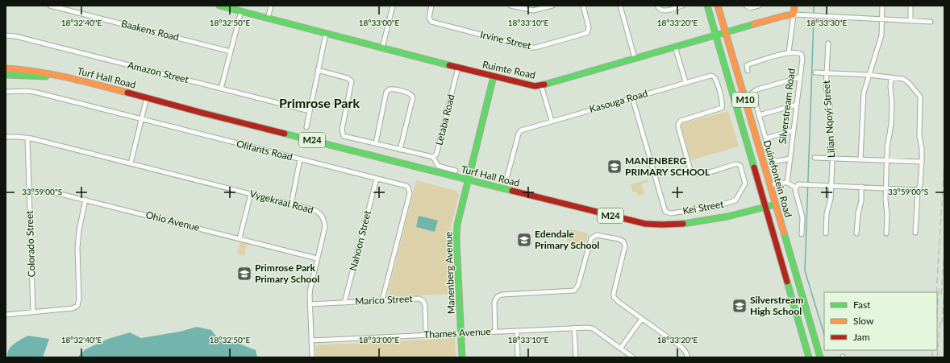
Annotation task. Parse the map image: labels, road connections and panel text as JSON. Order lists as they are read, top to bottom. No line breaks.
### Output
{"streets":{"main road":["Ruimte Road","Turf Hall Road","M10","M24","Duinefontein Road","Manenberg Avenue"],"street":["Baakens Road","Irvine Street","Amazon Street","Kasouga Road","Silverstream Road","Lilian Nqoyi Street","Letaba Road","Olifants Road","Vygekraal Road","Kei Street","Ohio Avenue","Nahoon Street","Colorado Street","Marico Street","Thames Avenue"]},"crossings":[["Ruimte Road","Letaba Road"],["Ruimte Road","Duinefontein Road"],["Ruimte Road","Manenberg Avenue"],["Turf Hall Road","Duinefontein Road"],["Turf Hall Road","Manenberg Avenue"],["Kasouga Road","Kei Street"],["Olifants Road","Nahoon Street"],["Olifants Road","Marico Street"],["Vygekraal Road","Ohio Avenue"],["Vygekraal Road","Colorado Street"],["Vygekraal Road","Marico Street"],["Vygekraal Road","Thames Avenue"],["Ohio Avenue","Colorado Street"],["Nahoon Street","Marico Street"],["Manenberg Avenue","Thames Avenue"],["Marico Street","Thames Avenue"]],"districts":["Primrose Park"],"places":{"school or university":["MANENBERG PRIMARY SCHOOL","Edendale Primary School","Primrose Park Primary School","Silverstream High School"]},"legend":["Fast","Slow","Jam"],"coordinates":["18°32'40\"E","18°32'50\"E","18°33'00\"E","18°33'10\"E","18°33'20\"E","18°33'30\"E","33°59'00\"S"]}
